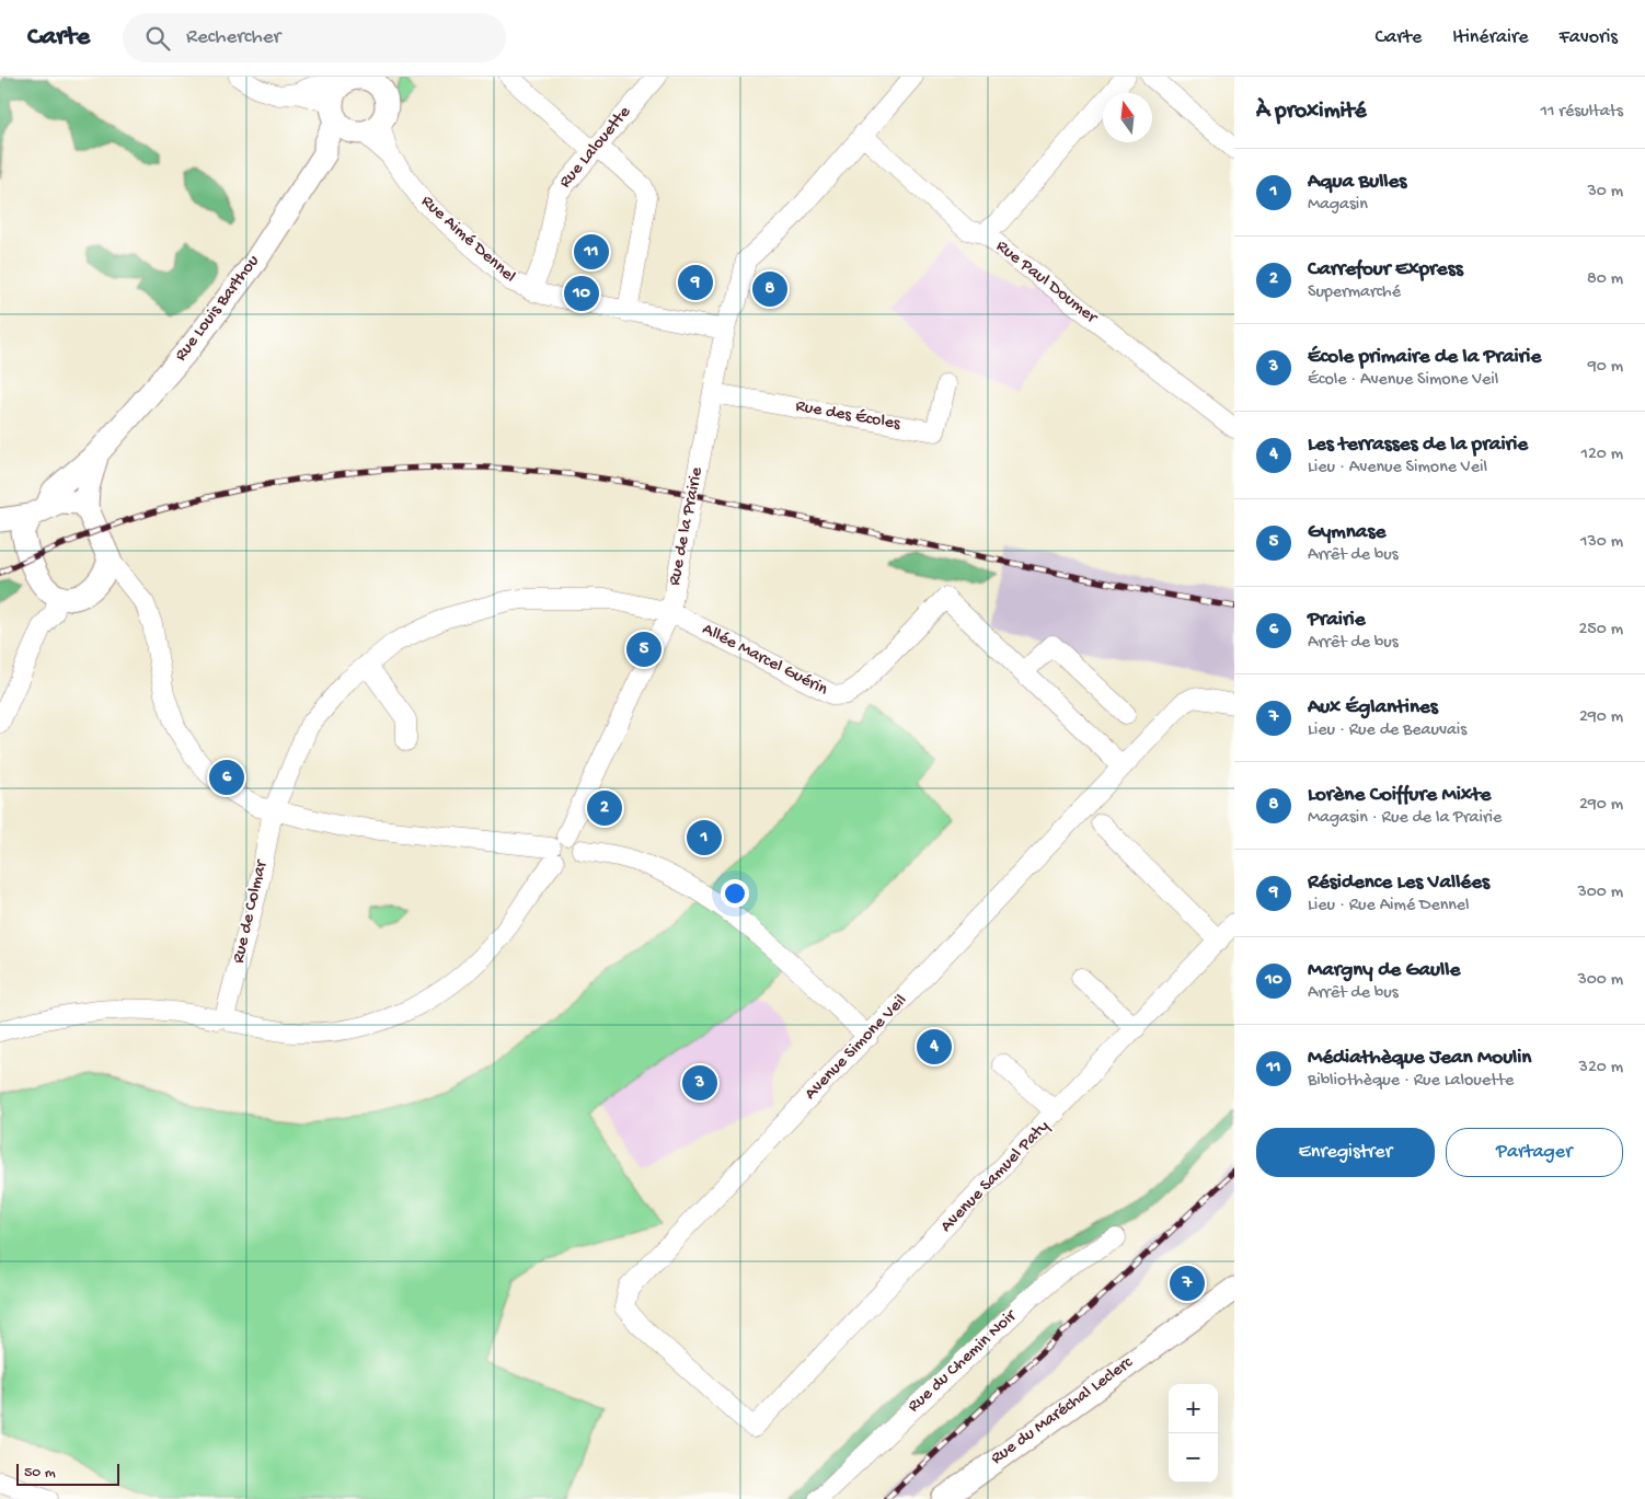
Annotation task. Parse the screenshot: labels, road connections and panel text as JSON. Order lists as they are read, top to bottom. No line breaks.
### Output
{"streets":{"main road":["Rue Louis Barthou","Rue du Maréchal Leclerc"],"street":["Rue Lalouette","Rue Aimé Dennel","Rue Paul Doumer","Rue des Écoles","Rue de la Prairie","Allée Marcel Guérin","Rue de Colmar","Avenue Simone Veil","Avenue Samuel Paty","Rue du Chemin Noir"]},"crossings":[["Rue Lalouette","Rue Aimé Dennel"],["Rue Aimé Dennel","Rue Louis Barthou"],["Rue Aimé Dennel","Rue de la Prairie"],["Rue Paul Doumer","Rue de la Prairie"],["Rue des Écoles","Rue de la Prairie"],["Rue de la Prairie","Allée Marcel Guérin"],["Rue de la Prairie","Rue de Colmar"],["Allée Marcel Guérin","Rue de Colmar"],["Allée Marcel Guérin","Avenue Simone Veil"],["Avenue Simone Veil","Avenue Samuel Paty"]],"scale_bar":"50 m","north":"top","page":{"header":"Carte","search":"Rechercher","nav":["Carte","Itinéraire","Favoris"],"heading":["À proximité","11 résultats"],"list":[{"mark":"1","name":"Aqua Bulles","note":"Magasin","value":"30 m"},{"mark":"2","name":"Carrefour Express","note":"Supermarché","value":"80 m"},{"mark":"3","name":"École primaire de la Prairie","note":"École · Avenue Simone Veil","value":"90 m"},{"mark":"4","name":"Les terrasses de la prairie","note":"Lieu · Avenue Simone Veil","value":"120 m"},{"mark":"5","name":"Gymnase","note":"Arrêt de bus","value":"130 m"},{"mark":"6","name":"Prairie","note":"Arrêt de bus","value":"250 m"},{"mark":"7","name":"Aux Églantines","note":"Lieu · Rue de Beauvais","value":"290 m"},{"mark":"8","name":"Lorène Coiffure Mixte","note":"Magasin · Rue de la Prairie","value":"290 m"},{"mark":"9","name":"Résidence Les Vallées","note":"Lieu · Rue Aimé Dennel","value":"300 m"},{"mark":"10","name":"Margny de Gaulle","note":"Arrêt de bus","value":"300 m"},{"mark":"11","name":"Médiathèque Jean Moulin","note":"Bibliothèque · Rue Lalouette","value":"320 m"}],"pins":["11","9","8","10","5","6","2","1","4","3","7"],"buttons":["Enregistrer","Partager"],"map_buttons":["+","−"],"scale":"50 m"}}
